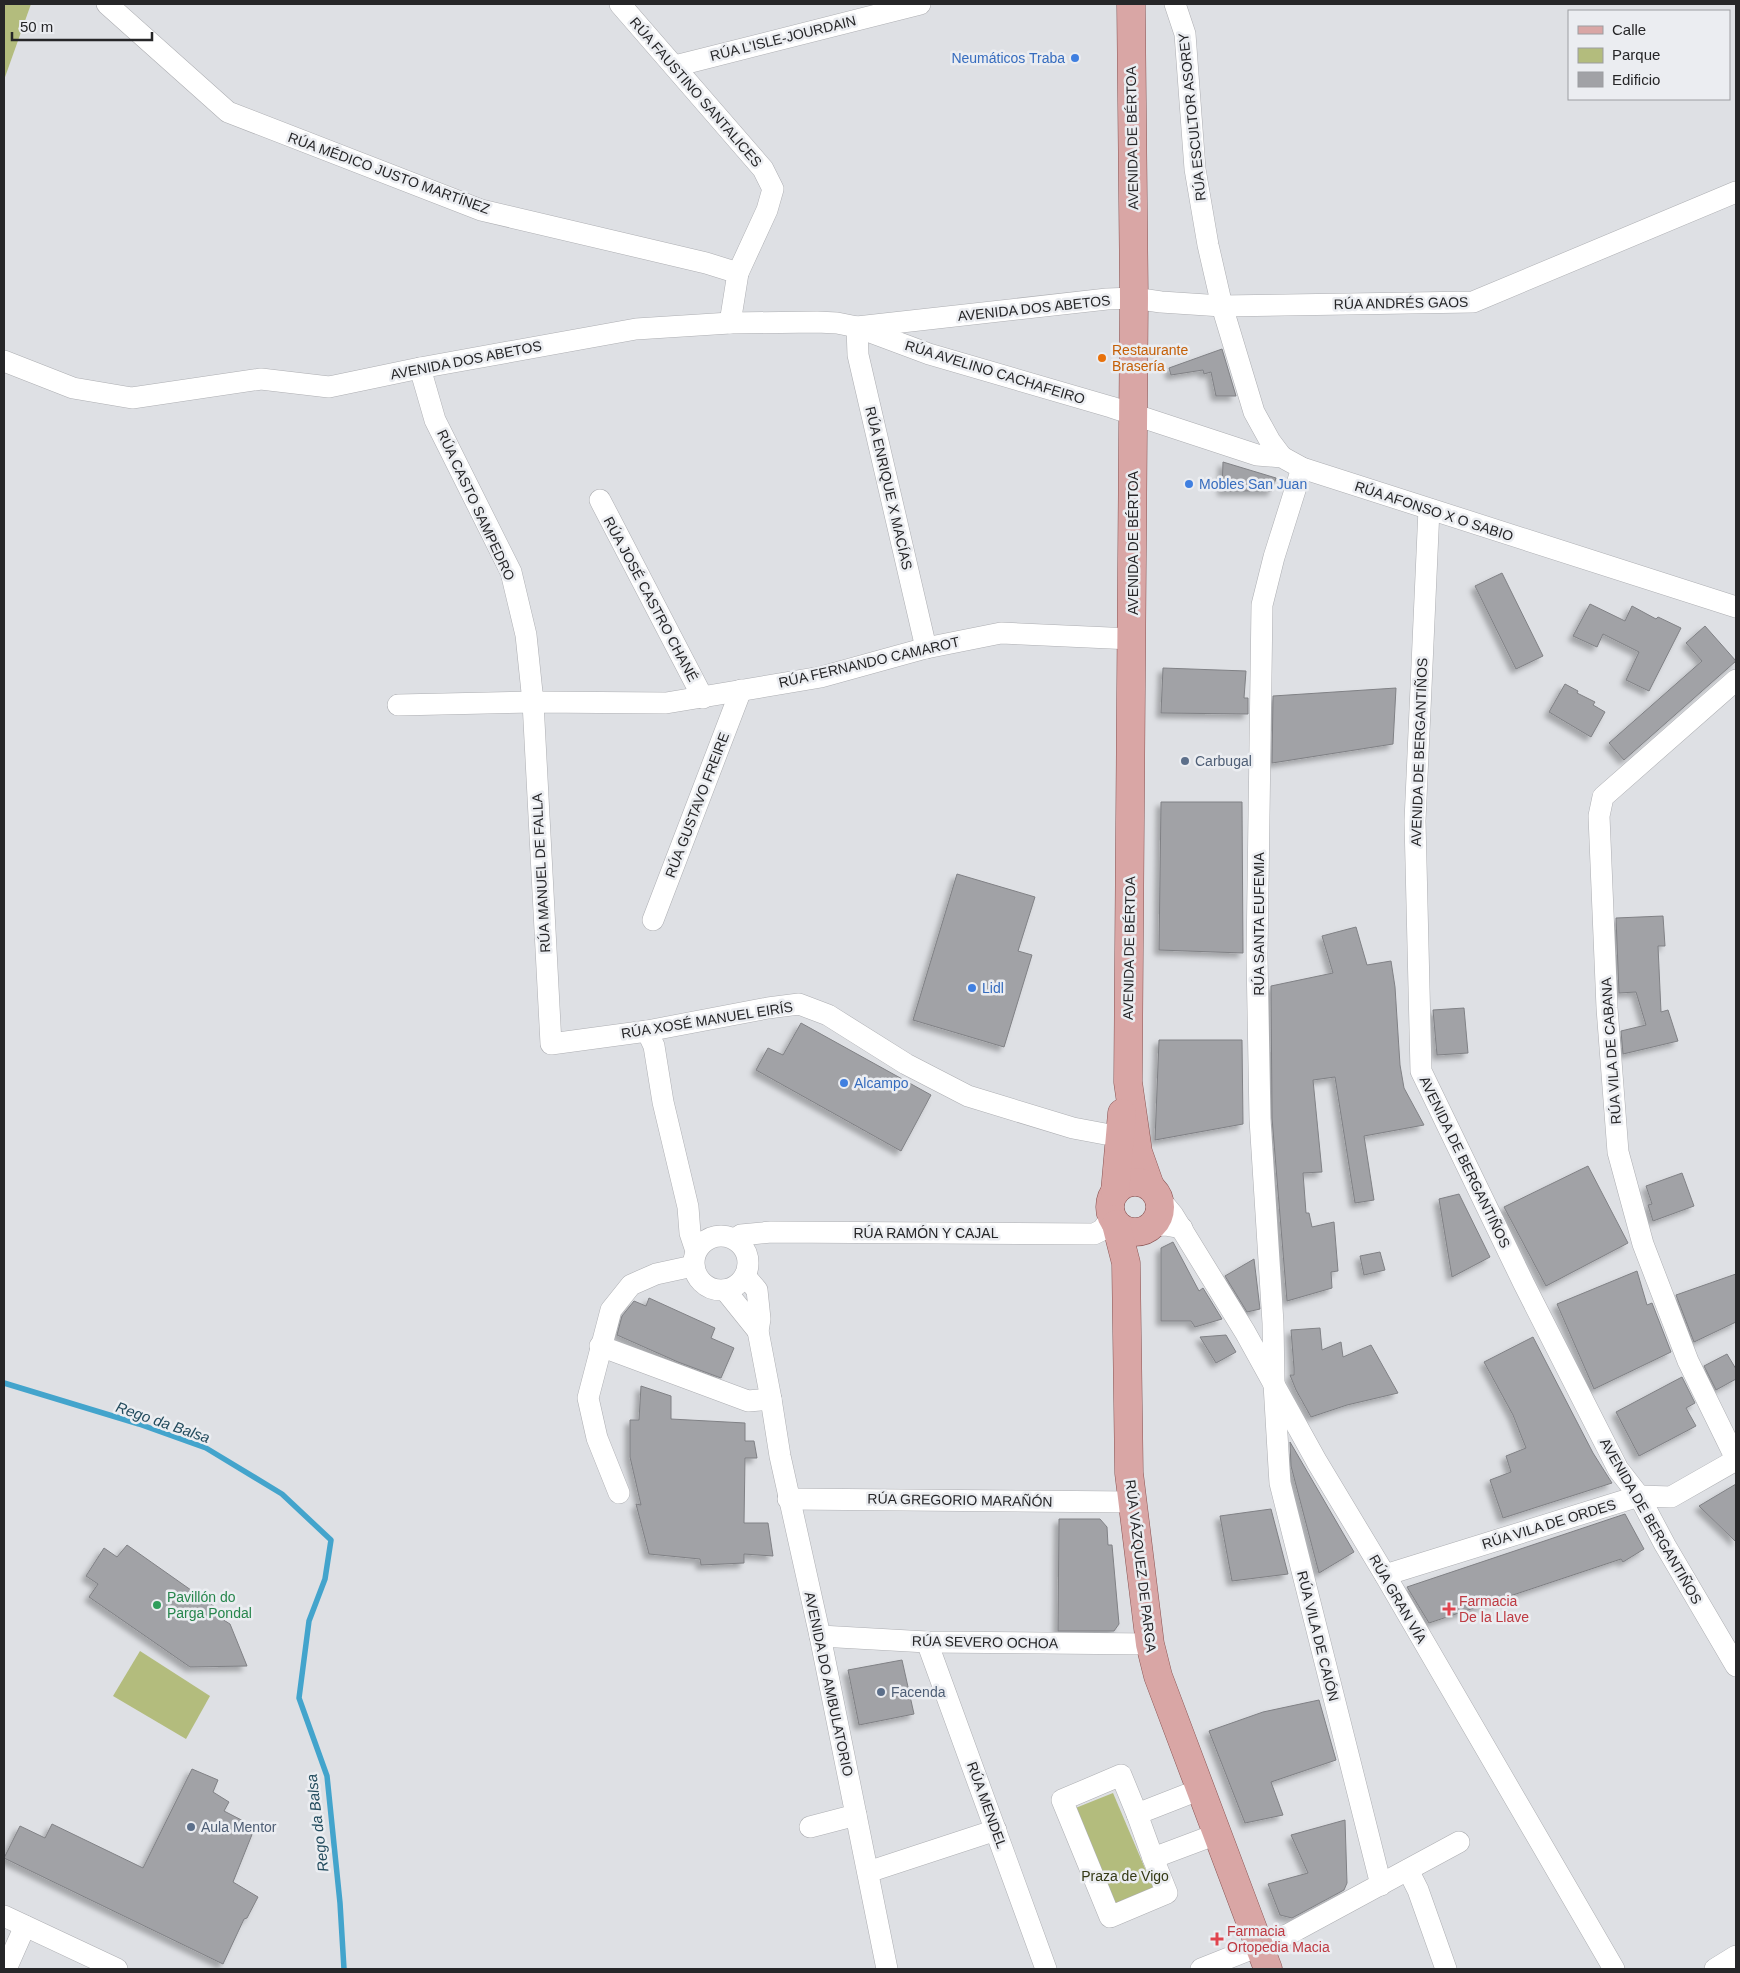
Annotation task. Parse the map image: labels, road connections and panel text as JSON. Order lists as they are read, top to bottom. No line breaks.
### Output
{"streets":{"main road":["AVENIDA DE BÉRTOA","RÚA VÁZQUEZ DE PARGA"],"street":["RÚA L'ISLE-JOURDAIN","RÚA FAUSTINO SANTALICES","RÚA ESCULTOR ASOREY","RÚA MÉDICO JUSTO MARTÍNEZ","RÚA ANDRÉS GAOS","AVENIDA DOS ABETOS","RÚA AVELINO CACHAFEIRO","RÚA ENRIQUE X MACÍAS","RÚA CASTO SAMPEDRO","RÚA AFONSO X O SABIO","RÚA JOSÉ CASTRO CHANÉ","RÚA FERNANDO CAMAROT","AVENIDA DE BERGANTIÑOS","RÚA GUSTAVO FREIRE","RÚA MANUEL DE FALLA","RÚA SANTA EUFEMIA","RÚA XOSÉ MANUEL EIRÍS","RÚA VILA DE CABANA","RÚA RAMÓN Y CAJAL","RÚA GREGORIO MARAÑÓN","RÚA VILA DE ORDES","RÚA GRAN VÍA","RÚA VILA DE CAIÓN","RÚA SEVERO OCHOA","AVENIDA DO AMBULATORIO","RÚA MENDEL"]},"crossings":[["RÚA L'ISLE-JOURDAIN","RÚA FAUSTINO SANTALICES"],["RÚA FAUSTINO SANTALICES","RÚA MÉDICO JUSTO MARTÍNEZ"],["RÚA FAUSTINO SANTALICES","AVENIDA DOS ABETOS"],["RÚA ESCULTOR ASOREY","RÚA ANDRÉS GAOS"],["RÚA ESCULTOR ASOREY","RÚA AFONSO X O SABIO"],["AVENIDA DE BÉRTOA","RÚA ANDRÉS GAOS"],["AVENIDA DE BÉRTOA","AVENIDA DOS ABETOS"],["AVENIDA DE BÉRTOA","RÚA AVELINO CACHAFEIRO"],["AVENIDA DE BÉRTOA","RÚA AFONSO X O SABIO"],["AVENIDA DE BÉRTOA","RÚA FERNANDO CAMAROT"],["AVENIDA DE BÉRTOA","RÚA RAMÓN Y CAJAL"],["AVENIDA DE BÉRTOA","RÚA VÁZQUEZ DE PARGA"],["AVENIDA DE BÉRTOA","RÚA GRAN VÍA"],["RÚA ANDRÉS GAOS","AVENIDA DOS ABETOS"],["AVENIDA DOS ABETOS","RÚA AVELINO CACHAFEIRO"],["AVENIDA DOS ABETOS","RÚA ENRIQUE X MACÍAS"],["AVENIDA DOS ABETOS","RÚA CASTO SAMPEDRO"],["RÚA AVELINO CACHAFEIRO","RÚA ENRIQUE X MACÍAS"],["RÚA AVELINO CACHAFEIRO","RÚA AFONSO X O SABIO"],["RÚA ENRIQUE X MACÍAS","RÚA FERNANDO CAMAROT"],["RÚA CASTO SAMPEDRO","RÚA FERNANDO CAMAROT"],["RÚA CASTO SAMPEDRO","RÚA MANUEL DE FALLA"],["RÚA AFONSO X O SABIO","AVENIDA DE BERGANTIÑOS"],["RÚA AFONSO X O SABIO","RÚA SANTA EUFEMIA"],["RÚA JOSÉ CASTRO CHANÉ","RÚA FERNANDO CAMAROT"],["RÚA FERNANDO CAMAROT","RÚA GUSTAVO FREIRE"],["RÚA FERNANDO CAMAROT","RÚA MANUEL DE FALLA"],["AVENIDA DE BERGANTIÑOS","RÚA VILA DE ORDES"],["RÚA MANUEL DE FALLA","RÚA XOSÉ MANUEL EIRÍS"],["RÚA SANTA EUFEMIA","RÚA GRAN VÍA"],["RÚA SANTA EUFEMIA","RÚA VILA DE CAIÓN"],["RÚA VILA DE CABANA","RÚA VILA DE ORDES"],["RÚA RAMÓN Y CAJAL","RÚA VÁZQUEZ DE PARGA"],["RÚA RAMÓN Y CAJAL","RÚA GRAN VÍA"],["RÚA RAMÓN Y CAJAL","AVENIDA DO AMBULATORIO"],["RÚA GREGORIO MARAÑÓN","RÚA VÁZQUEZ DE PARGA"],["RÚA GREGORIO MARAÑÓN","AVENIDA DO AMBULATORIO"],["RÚA VILA DE ORDES","RÚA GRAN VÍA"],["RÚA VÁZQUEZ DE PARGA","RÚA GRAN VÍA"],["RÚA VÁZQUEZ DE PARGA","RÚA SEVERO OCHOA"],["RÚA GRAN VÍA","RÚA VILA DE CAIÓN"],["RÚA SEVERO OCHOA","AVENIDA DO AMBULATORIO"],["RÚA SEVERO OCHOA","RÚA MENDEL"]],"water":["Rego da Balsa"],"parks":["Praza de Vigo"],"places":{"other":["Neumáticos Traba","Restaurante Brasería","Mobles San Juan","Carbugal","Lidl","Alcampo","Pavillón do Parga Pondal","Facenda","Aula Mentor"],"health":["Farmacia De la Llave","Farmacia Ortopedia Macia"]},"legend":["Calle","Parque","Edificio"],"scale_bar":"50 m"}
